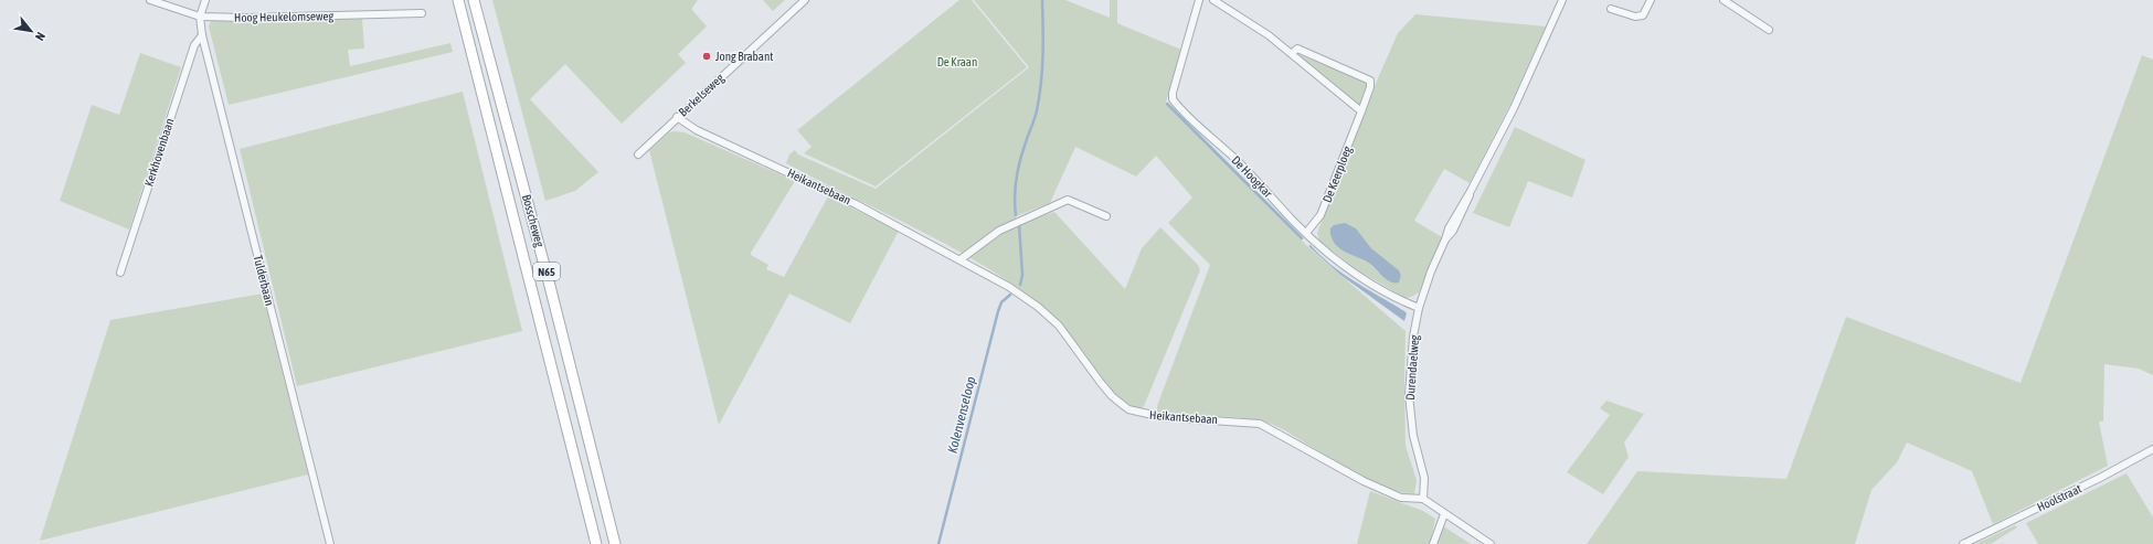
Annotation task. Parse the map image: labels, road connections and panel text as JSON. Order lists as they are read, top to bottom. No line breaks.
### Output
{"streets":{"main road":["Bosscheweg","N65"],"street":["Hoog Heukelomseweg","Berkelseweg","Kerkhovenbaan","De Keerploeg","De Hoogkar","Heikantsebaan","Tulderbaan","Durendaelweg","Hoolstraat"]},"crossings":[["Hoog Heukelomseweg","Tulderbaan"],["Berkelseweg","Heikantsebaan"],["Kerkhovenbaan","Tulderbaan"],["De Keerploeg","De Hoogkar"],["De Hoogkar","Durendaelweg"],["Heikantsebaan","Durendaelweg"]],"water":["Kolenvenseloop"],"parks":["De Kraan"],"places":["Jong Brabant"],"north":"bottom right"}
